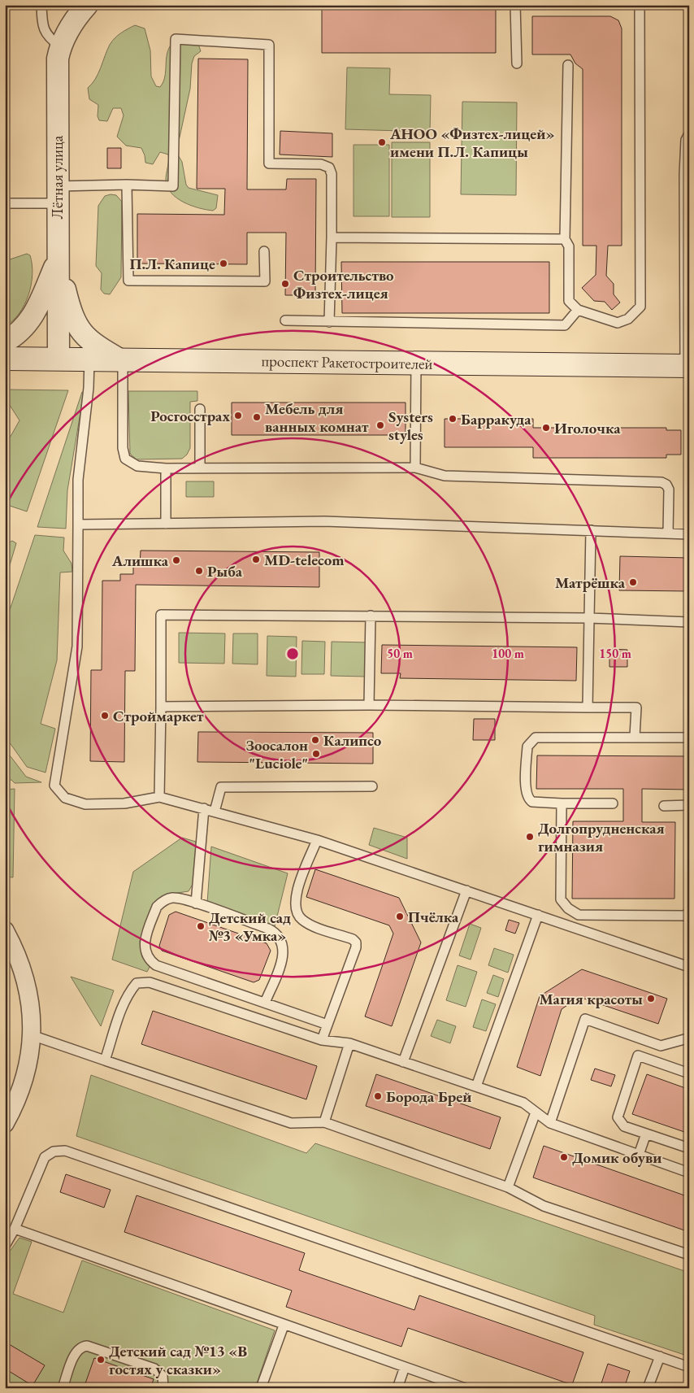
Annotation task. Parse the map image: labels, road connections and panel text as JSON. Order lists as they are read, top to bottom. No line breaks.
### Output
{"streets":{"main road":["проспект Ракетостроителей"],"street":["Лётная улица"]},"crossings":[["Лётная улица","проспект Ракетостроителей"]],"places":["АНОО «Физтех-лицей» имени П.Л. Капицы","П.Л. Капице","Строительство Физтех-лицея","Росгосстрах","Мебель для ванных комнат","Барракуда","Systers styles","Иголочка","MD-telecom","Алишка","Рыба","Матрёшка","Строймаркет","Калипсо","Зоосалон \"Luciole\"","Долгопрудненская гимназия","Пчёлка","Детский сад №3 «Умка»","Магия красоты","Борода Брей","Домик обуви","Детский сад №13 «В гостях у сказки»"],"rings":["50 m","100 m","150 m"]}
